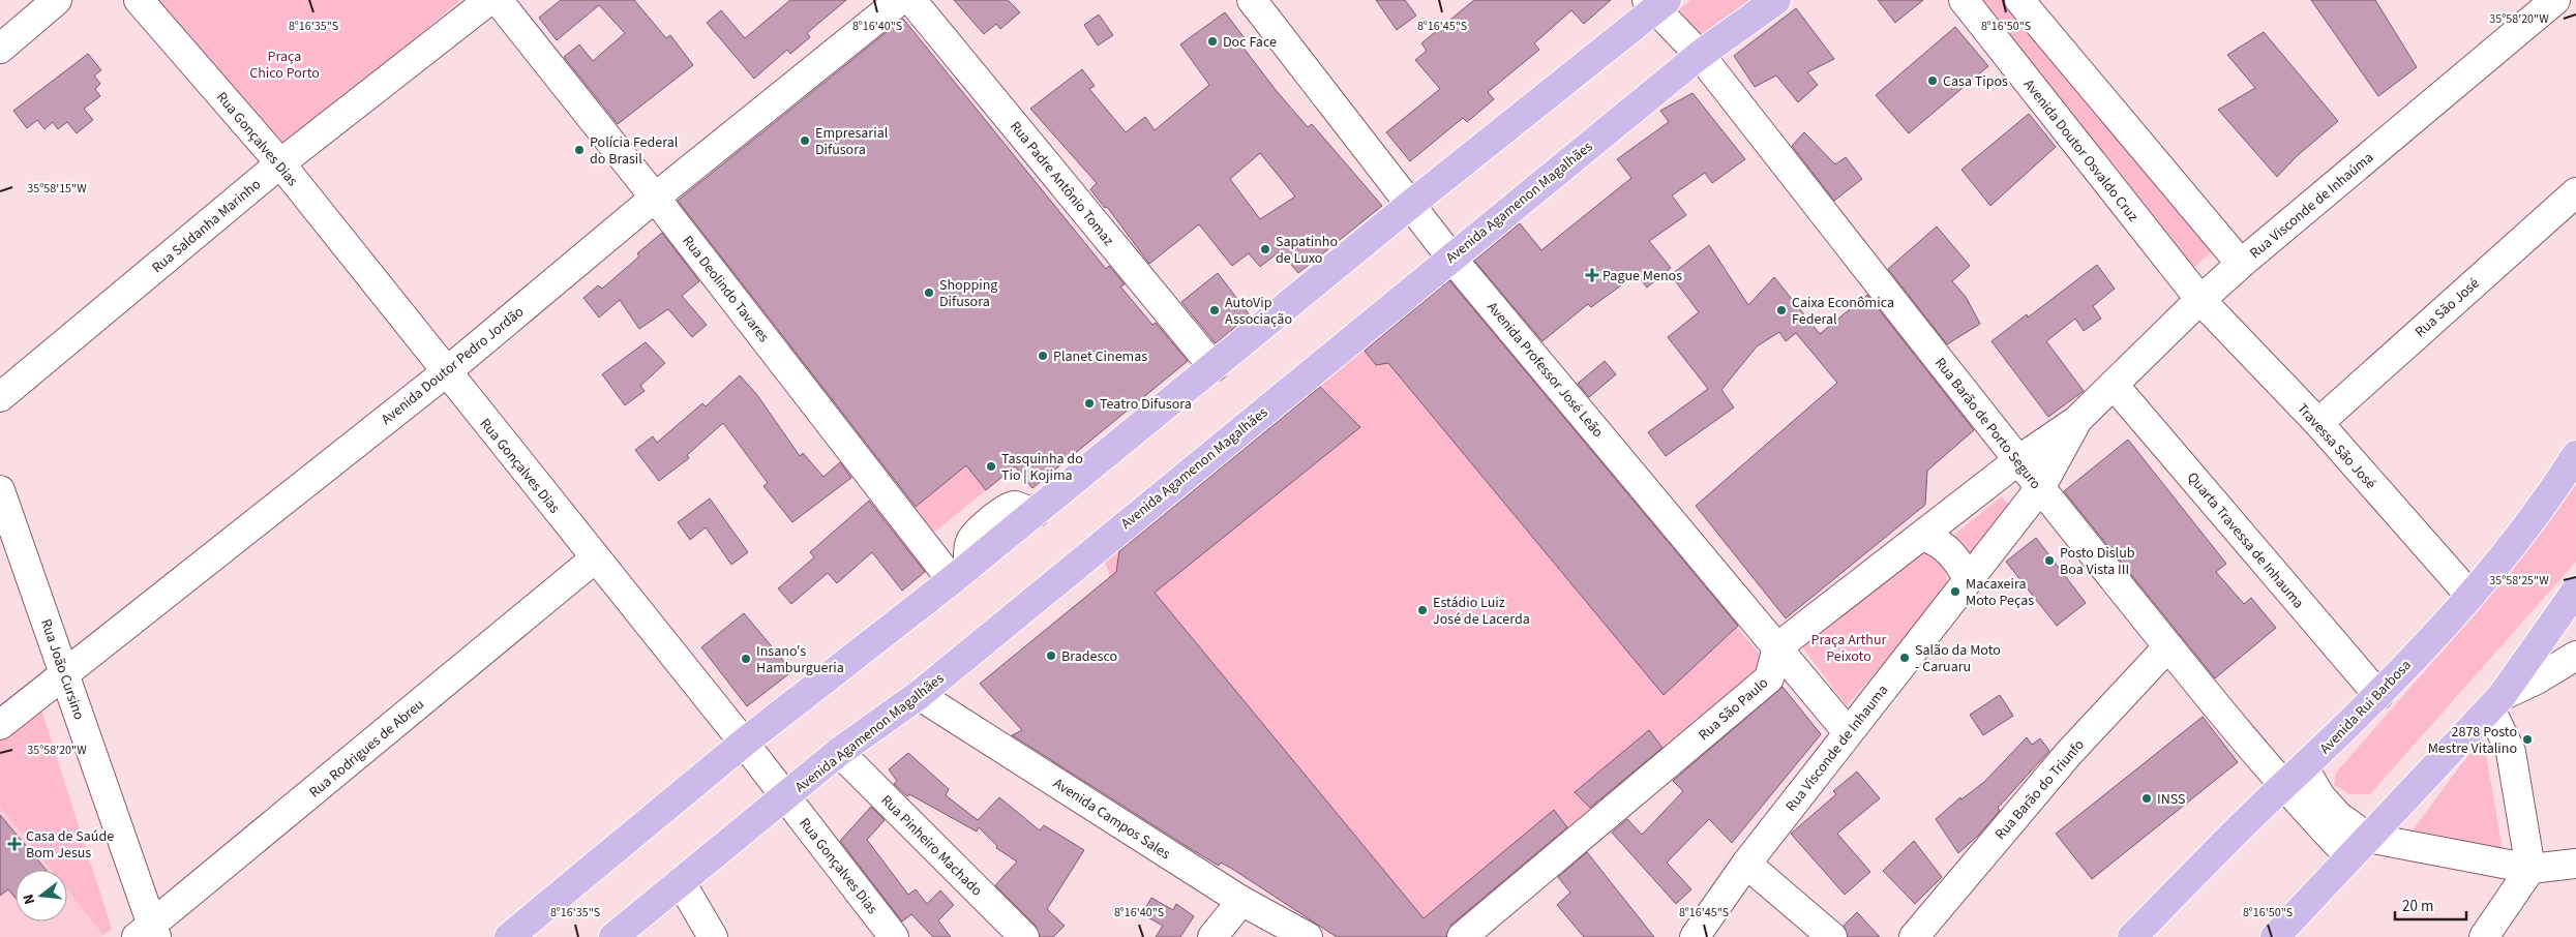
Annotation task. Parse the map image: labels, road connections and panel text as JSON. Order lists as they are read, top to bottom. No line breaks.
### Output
{"streets":{"main road":["Avenida Agamenon Magalhães","Avenida Rui Barbosa"],"street":["Rua Gonçalves Dias","Avenida Doutor Osvaldo Cruz","Rua Padre Antônio Tomaz","Rua Visconde de Inhaúma","Rua Saldanha Marinho","Rua Deolindo Tavares","Rua São José","Avenida Doutor Pedro Jordão","Avenida Professor José Leão","Rua Barão de Porto Seguro","Travessa São José","Quarta Travessa de Inhauma","Rua João Cursino","Rua São Paulo","Rua Rodrigues de Abreu","Rua Visconde de Inhauma","Rua Barão do Triunfo","Avenida Campos Sales","Rua Pinheiro Machado"]},"crossings":[["Rua Gonçalves Dias","Avenida Agamenon Magalhães"],["Rua Gonçalves Dias","Rua Saldanha Marinho"],["Rua Gonçalves Dias","Avenida Doutor Pedro Jordão"],["Rua Gonçalves Dias","Rua Rodrigues de Abreu"],["Avenida Doutor Osvaldo Cruz","Rua Visconde de Inhaúma"],["Avenida Doutor Osvaldo Cruz","Travessa São José"],["Avenida Agamenon Magalhães","Avenida Professor José Leão"],["Avenida Agamenon Magalhães","Rua Barão de Porto Seguro"],["Avenida Agamenon Magalhães","Avenida Campos Sales"],["Avenida Agamenon Magalhães","Rua Pinheiro Machado"],["Rua Visconde de Inhaúma","Rua Barão de Porto Seguro"],["Rua Visconde de Inhaúma","Travessa São José"],["Rua Visconde de Inhaúma","Quarta Travessa de Inhauma"],["Rua Visconde de Inhaúma","Rua Visconde de Inhauma"],["Rua Deolindo Tavares","Avenida Doutor Pedro Jordão"],["Rua São José","Travessa São José"],["Avenida Doutor Pedro Jordão","Rua João Cursino"],["Avenida Professor José Leão","Rua São Paulo"],["Avenida Professor José Leão","Rua Visconde de Inhauma"],["Rua Barão de Porto Seguro","Avenida Rui Barbosa"],["Rua Barão de Porto Seguro","Rua Visconde de Inhauma"],["Rua Barão de Porto Seguro","Rua Barão do Triunfo"],["Travessa São José","Avenida Rui Barbosa"],["Quarta Travessa de Inhauma","Avenida Rui Barbosa"],["Rua João Cursino","Rua Rodrigues de Abreu"]],"parks":["Praça Chico Porto","Praça Arthur Peixoto"],"places":{"other":["Doc Face","Casa Tipos","Empresarial Difusora","Polícia Federal do Brasil","Sapatinho de Luxo","Shopping Difusora","AutoVip Associação","Caixa Econômica Federal","Planet Cinemas","Teatro Difusora","Tasquinha do Tio | Kojima","Posto Dislub Boa Vista III","Macaxeira Moto Peças","Estádio Luiz José de Lacerda","Bradesco","Salão da Moto - Caruaru","Insano's Hamburgueria","2878 Posto Mestre Vitalino","INSS"],"health":["Pague Menos","Casa de Saúde Bom Jesus"]},"scale_bar":"20 m","north":"left","coordinates":["35°58'20\"W","8°16'35\"S","8°16'40\"S","8°16'45\"S","8°16'50\"S","35°58'15\"W","35°58'25\"W"]}
